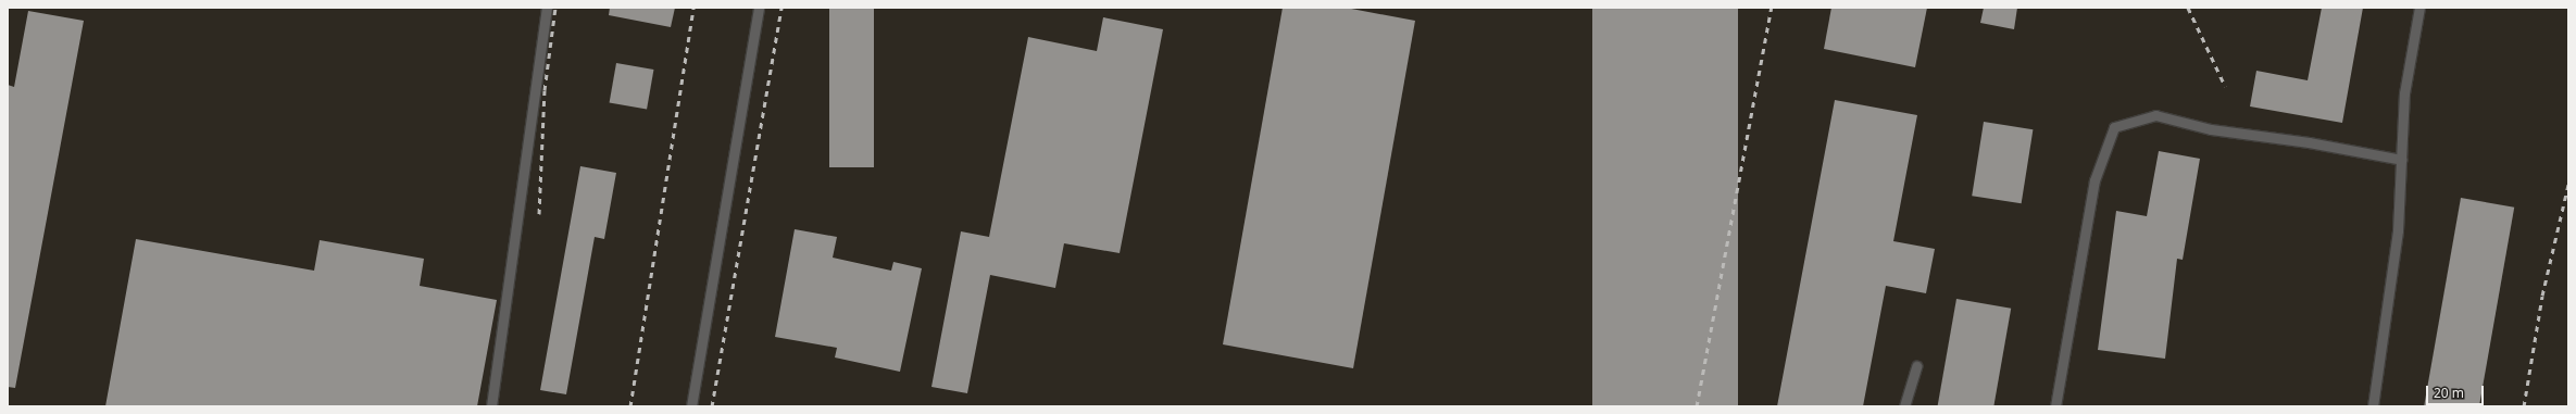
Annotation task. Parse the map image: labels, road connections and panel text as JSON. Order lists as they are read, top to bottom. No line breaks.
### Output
{"scale_bar":"20 m"}
